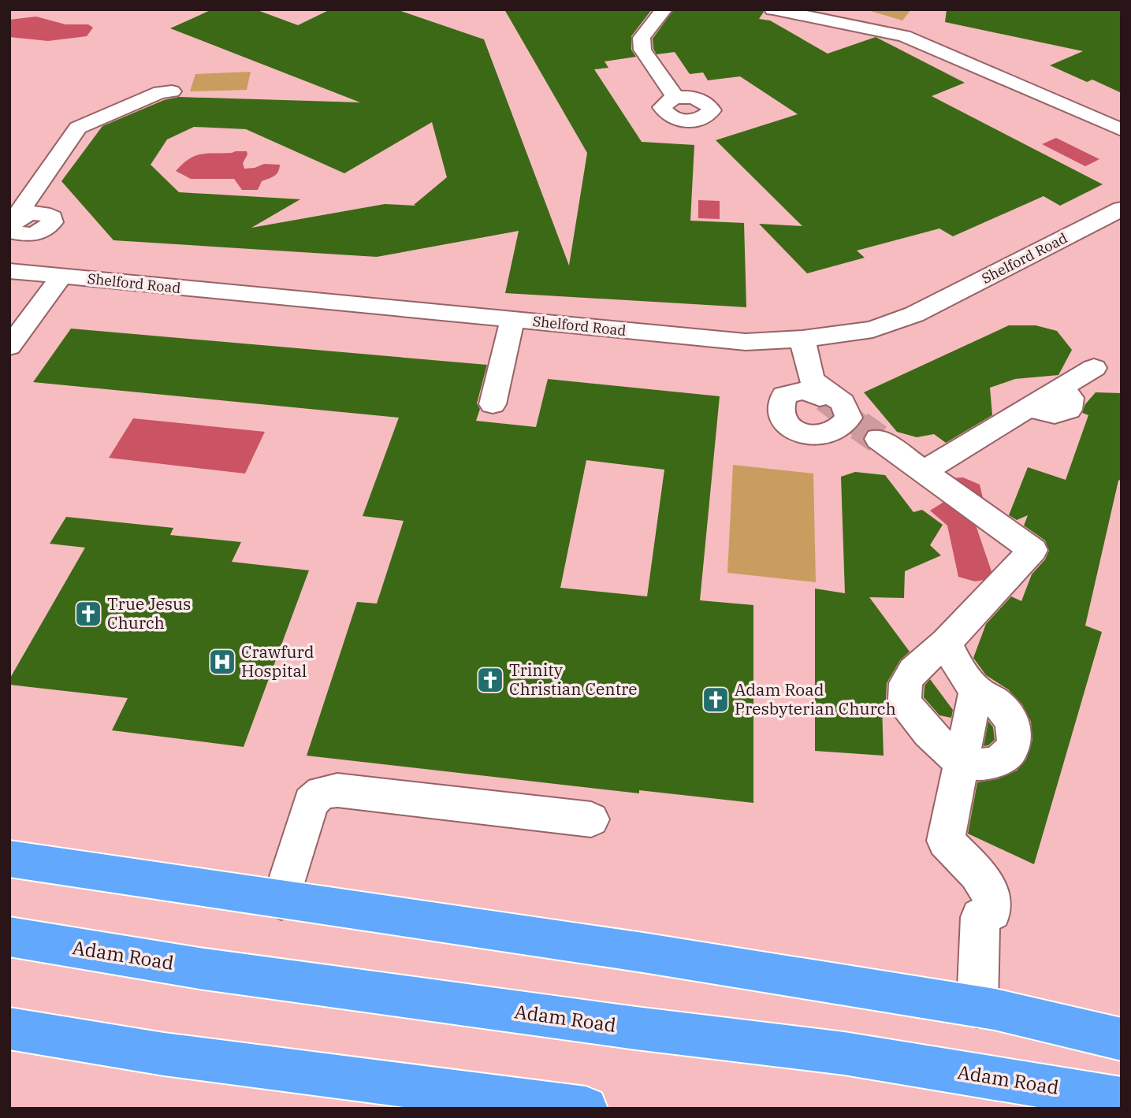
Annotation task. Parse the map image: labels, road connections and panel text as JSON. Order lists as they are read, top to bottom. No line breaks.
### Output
{"streets":{"highway":["Adam Road"],"street":["Shelford Road"]},"places":{"church":["True Jesus Church","Trinity Christian Centre","Adam Road Presbyterian Church"],"hospital":["Crawfurd Hospital"]}}
